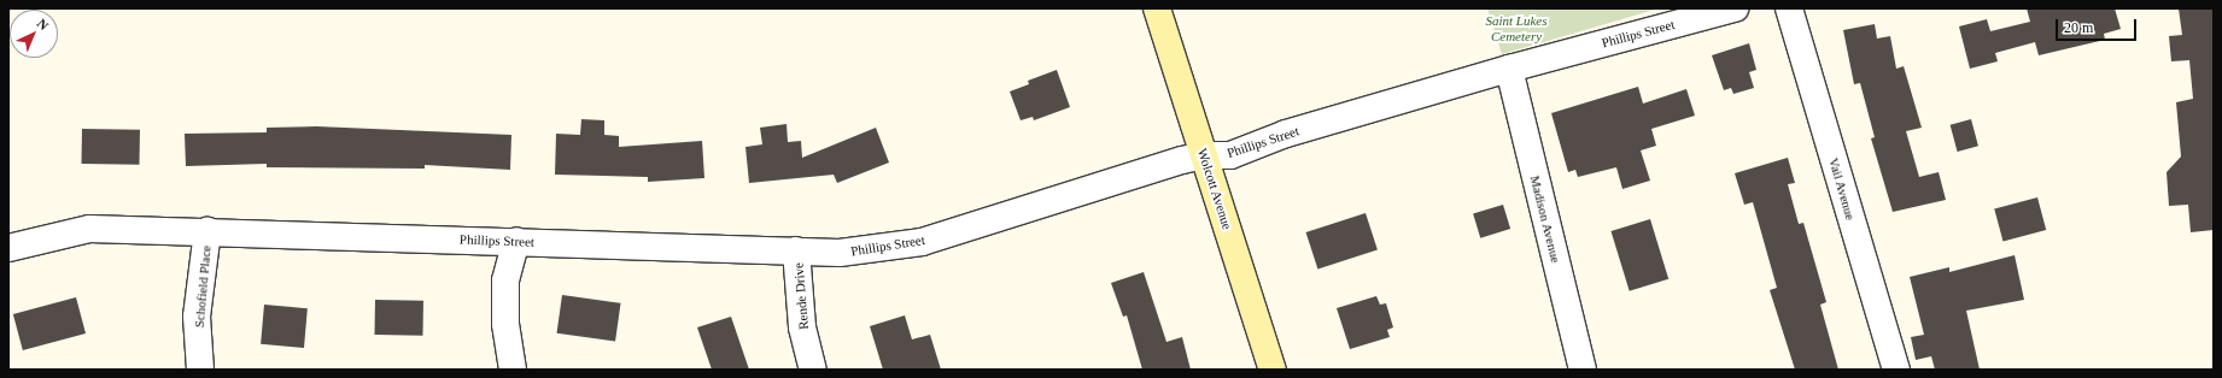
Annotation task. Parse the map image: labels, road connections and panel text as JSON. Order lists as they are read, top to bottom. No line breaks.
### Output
{"streets":{"main road":["Wolcott Avenue"],"street":["Phillips Street","Vail Avenue","Madison Avenue","Schofield Place","Rende Drive"]},"crossings":[["Phillips Street","Wolcott Avenue"],["Phillips Street","Madison Avenue"],["Phillips Street","Schofield Place"],["Phillips Street","Rende Drive"]],"parks":["Saint Lukes Cemetery"],"scale_bar":"20 m","north":"top right"}
